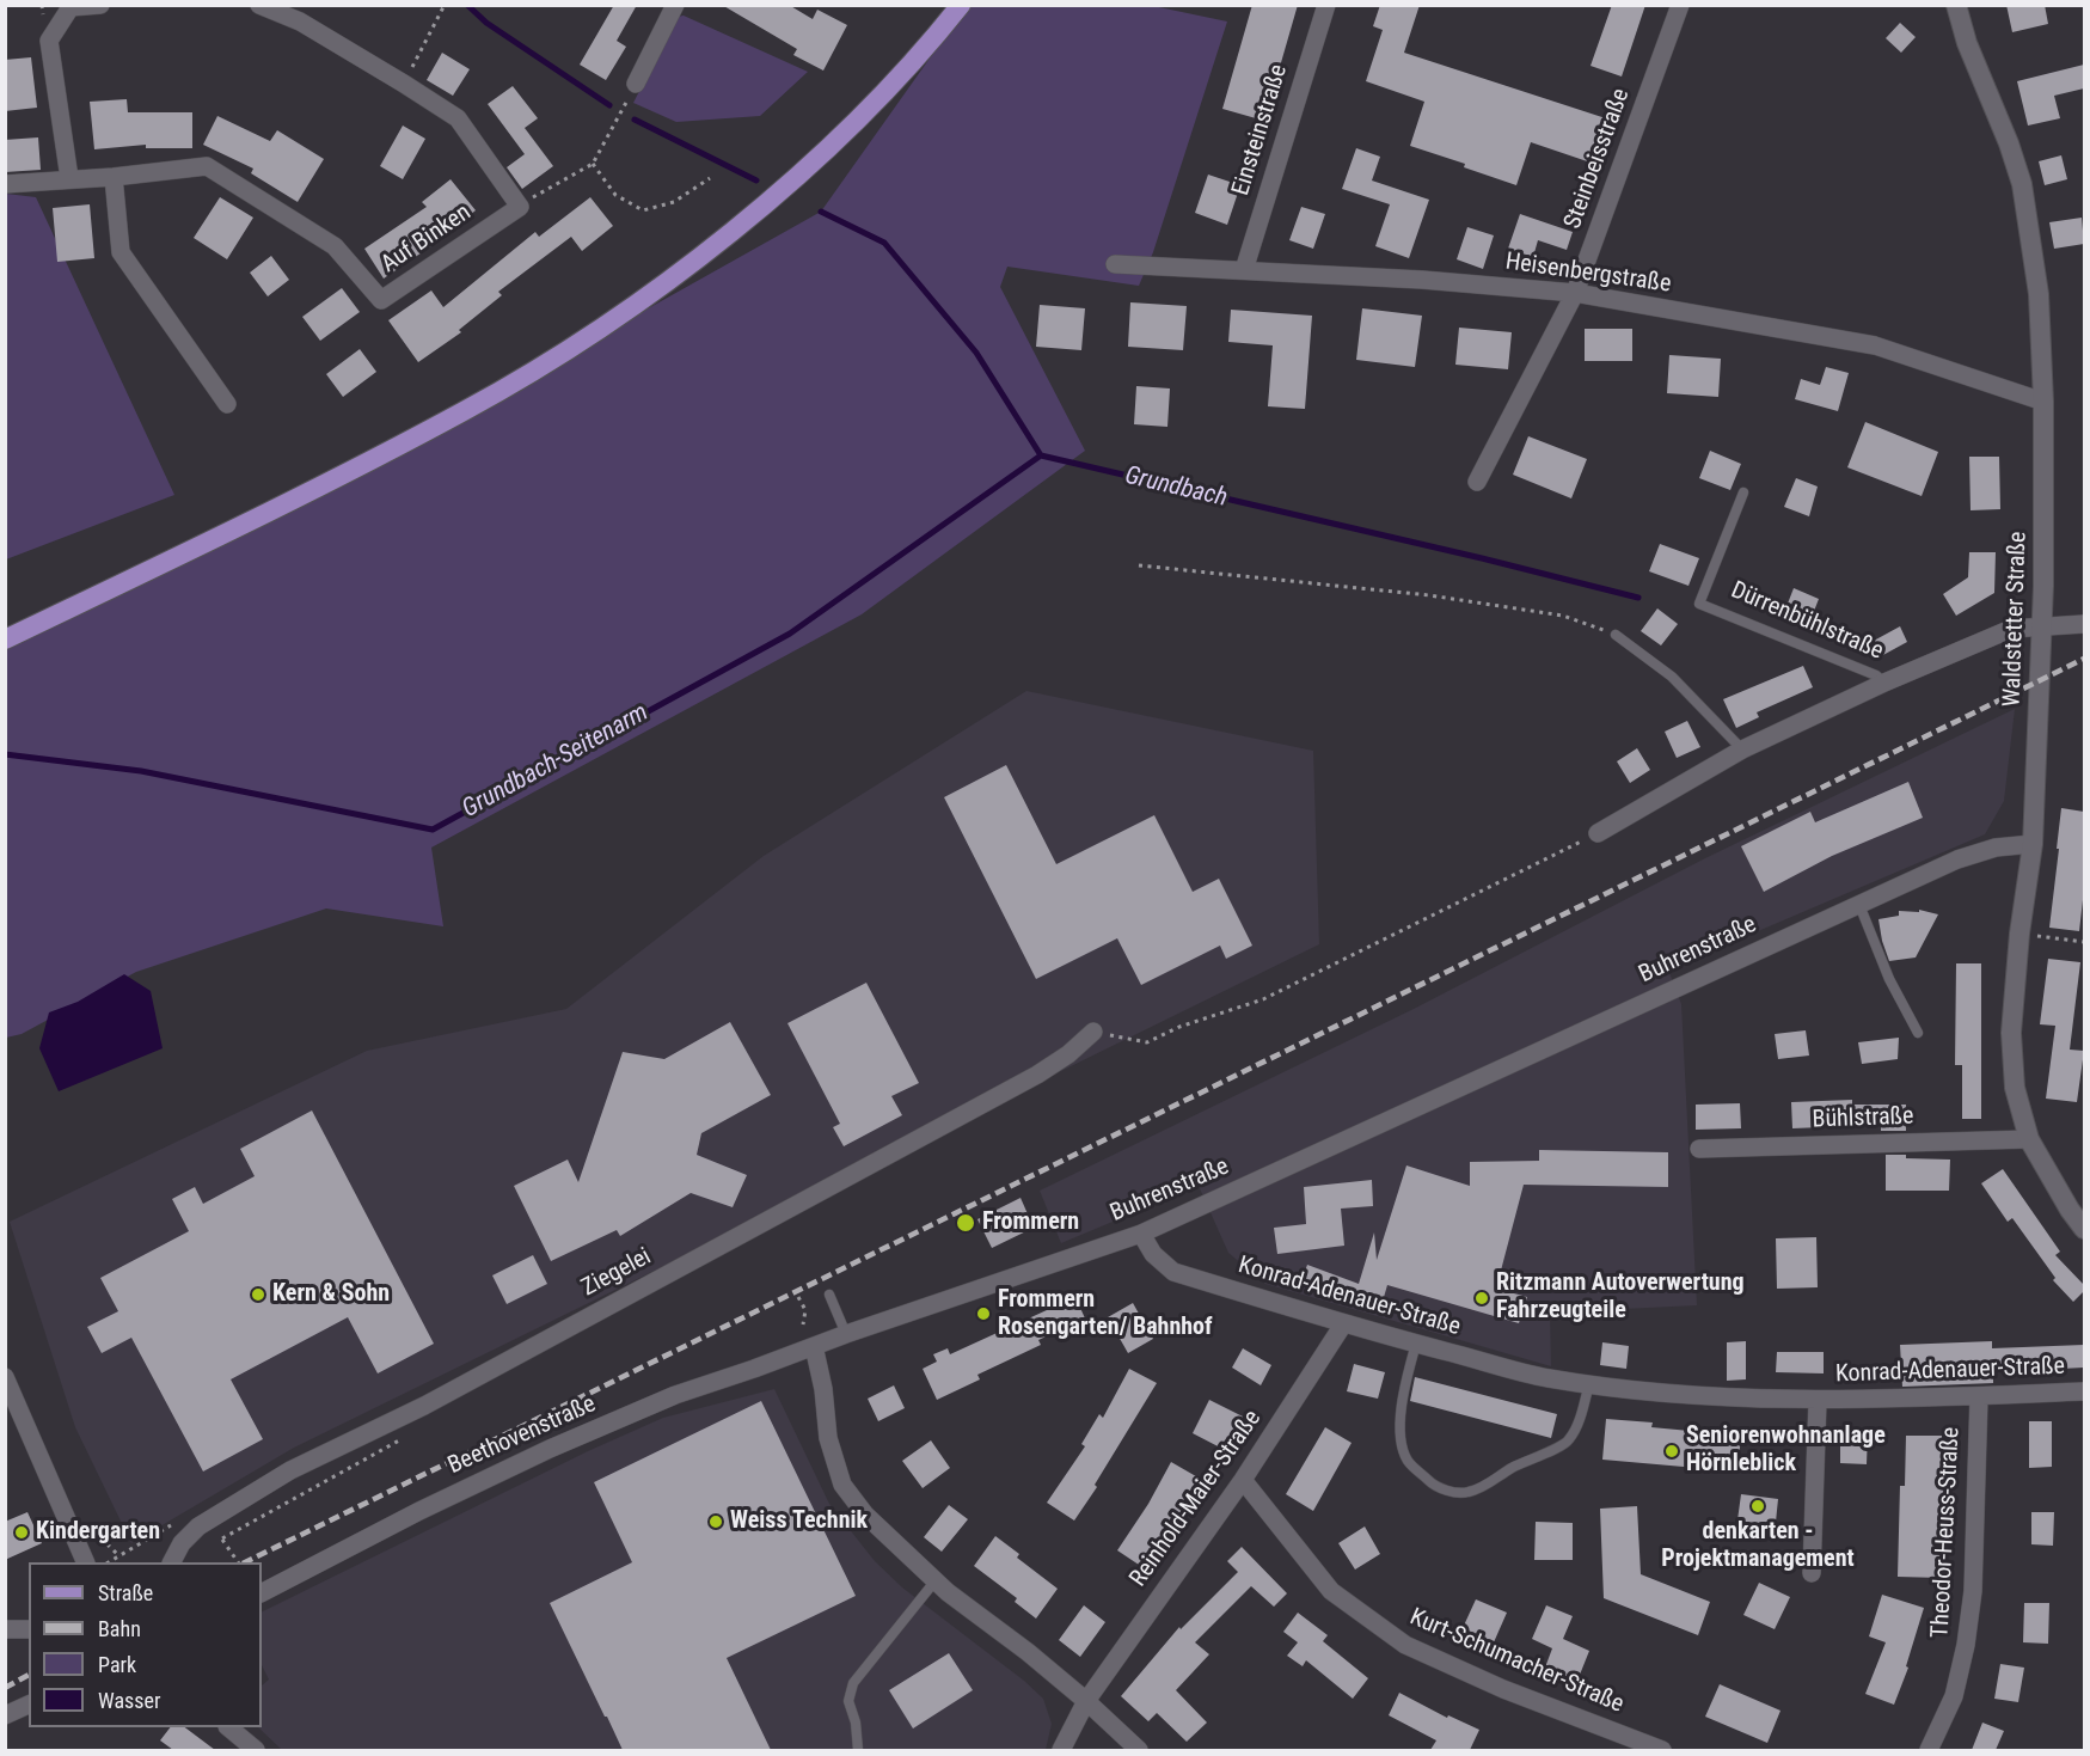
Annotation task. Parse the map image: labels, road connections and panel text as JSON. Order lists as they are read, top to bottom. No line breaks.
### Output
{"streets":{"street":["Einsteinstraße","Steinbeisstraße","Auf Binken","Heisenbergstraße","Waldstetter Straße","Dürrenbühlstraße","Buhrenstraße","Bühlstraße","Ziegelei","Konrad-Adenauer-Straße","Beethovenstraße","Reinhold-Maier-Straße","Theodor-Heuss-Straße","Kurt-Schumacher-Straße"]},"crossings":[["Einsteinstraße","Heisenbergstraße"],["Steinbeisstraße","Heisenbergstraße"],["Heisenbergstraße","Waldstetter Straße"],["Waldstetter Straße","Dürrenbühlstraße"],["Waldstetter Straße","Buhrenstraße"],["Waldstetter Straße","Bühlstraße"],["Buhrenstraße","Konrad-Adenauer-Straße"],["Buhrenstraße","Beethovenstraße"],["Konrad-Adenauer-Straße","Reinhold-Maier-Straße"],["Konrad-Adenauer-Straße","Theodor-Heuss-Straße"],["Reinhold-Maier-Straße","Kurt-Schumacher-Straße"]],"water":["Grundbach","Grundbach-Seitenarm"],"places":["Frommern","Kern & Sohn","Ritzmann Autoverwertung Fahrzeugteile","Frommern Rosengarten/ Bahnhof","Seniorenwohnanlage Hörnleblick","denkarten - Projektmanagement","Weiss Technik","Kindergarten"],"legend":["Straße","Bahn","Park","Wasser"]}
